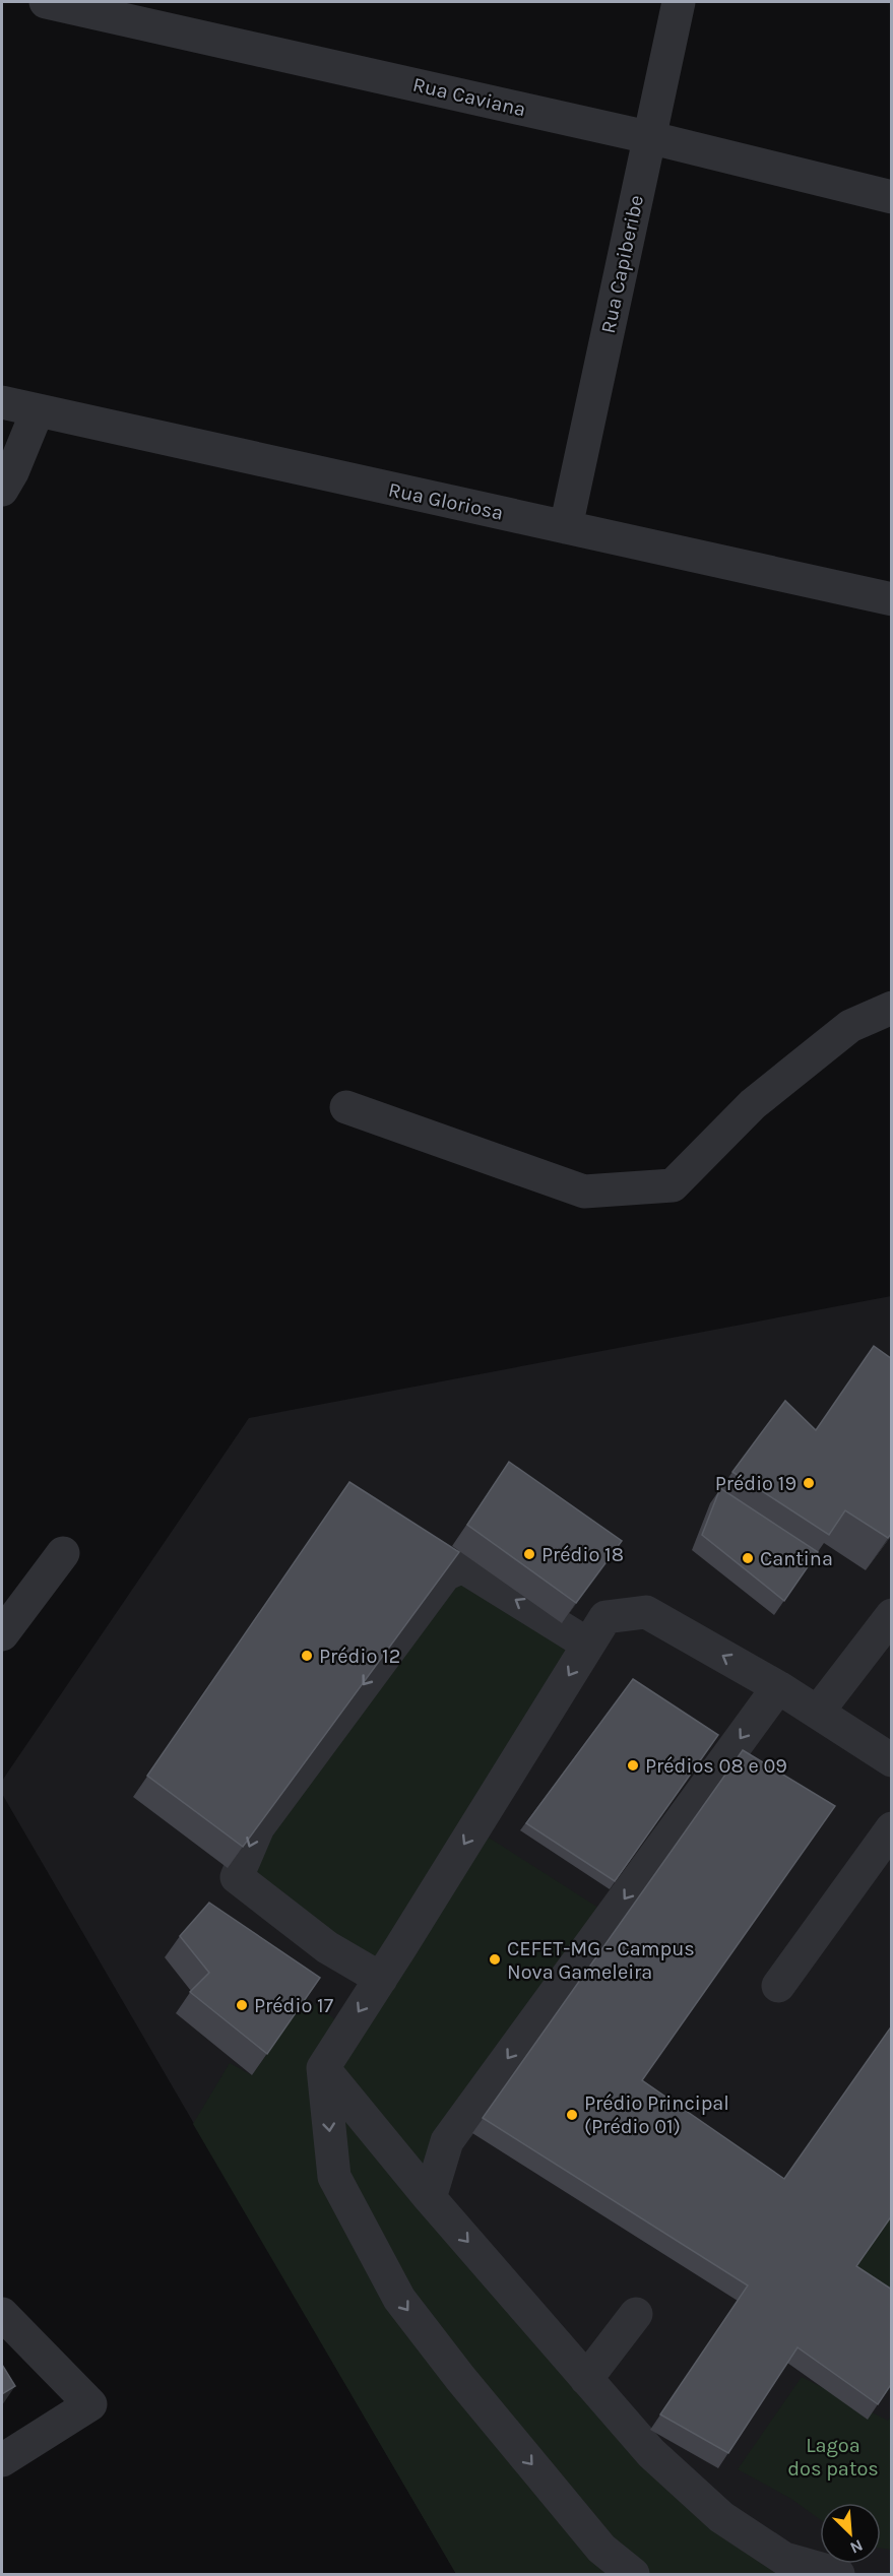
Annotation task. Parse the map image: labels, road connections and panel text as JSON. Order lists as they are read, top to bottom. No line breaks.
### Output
{"streets":{"street":["Rua Caviana","Rua Capiberibe","Rua Gloriosa"]},"crossings":[["Rua Caviana","Rua Capiberibe"],["Rua Capiberibe","Rua Gloriosa"]],"parks":["Lagoa dos patos"],"places":["Prédio 19","Prédio 18","Cantina","Prédio 12","Prédios 08 e 09","CEFET-MG - Campus Nova Gameleira","Prédio 17","Prédio Principal (Prédio 01)"],"north":"bottom right"}
